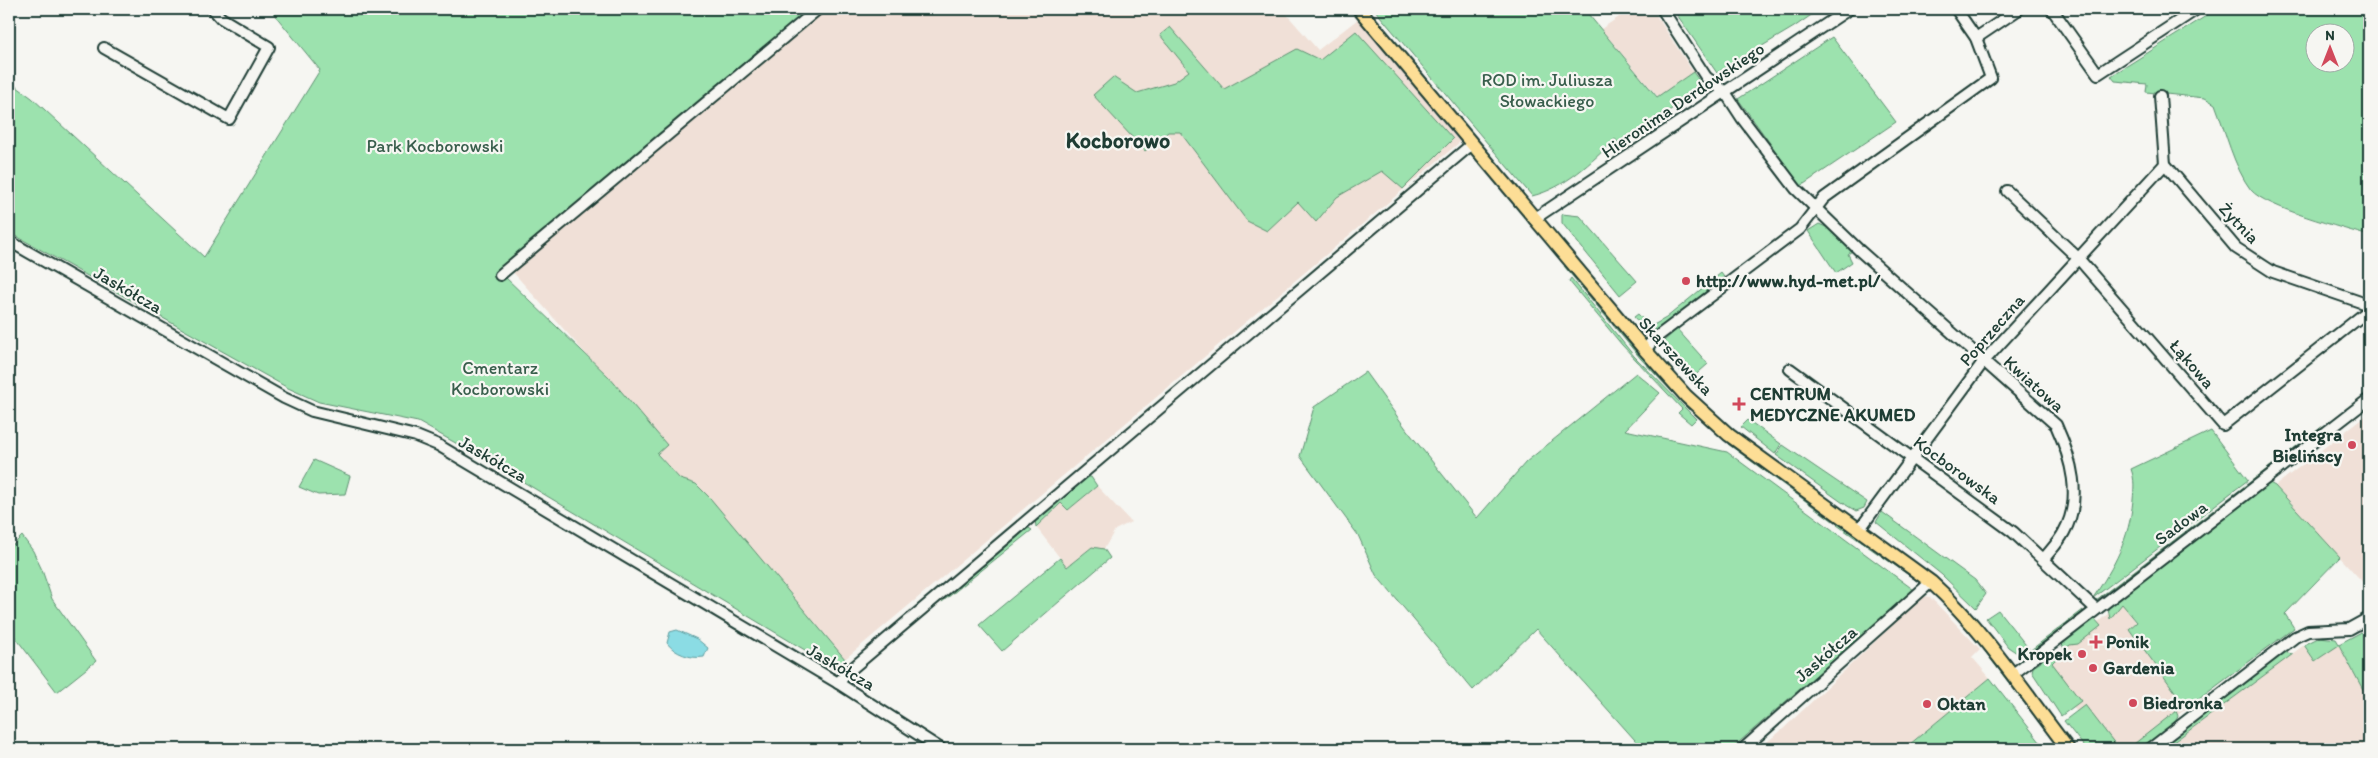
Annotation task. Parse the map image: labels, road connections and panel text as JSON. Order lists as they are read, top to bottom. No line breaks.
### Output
{"streets":{"main road":["Skarszewska"],"street":["Hieronima Derdowskiego","Żytnia","Jaskółcza","Poprzeczna","Łąkowa","Kwiatowa","Kocborowska","Sadowa"]},"crossings":[["Hieronima Derdowskiego","Skarszewska"],["Hieronima Derdowskiego","Kwiatowa"],["Żytnia","Poprzeczna"],["Jaskółcza","Skarszewska"],["Poprzeczna","Skarszewska"],["Poprzeczna","Łąkowa"],["Poprzeczna","Kwiatowa"],["Poprzeczna","Kocborowska"],["Skarszewska","Sadowa"],["Kwiatowa","Kocborowska"],["Kocborowska","Sadowa"]],"districts":["Kocborowo"],"parks":["ROD im. Juliusza Słowackiego","Park Kocborowski","Cmentarz Kocborowski"],"places":{"other":["http://www.hyd-met.pl/","Integra Bielińscy","Kropek","Gardenia","Biedronka","Oktan"],"health":["CENTRUM MEDYCZNE AKUMED","Ponik"]},"north":"top"}
